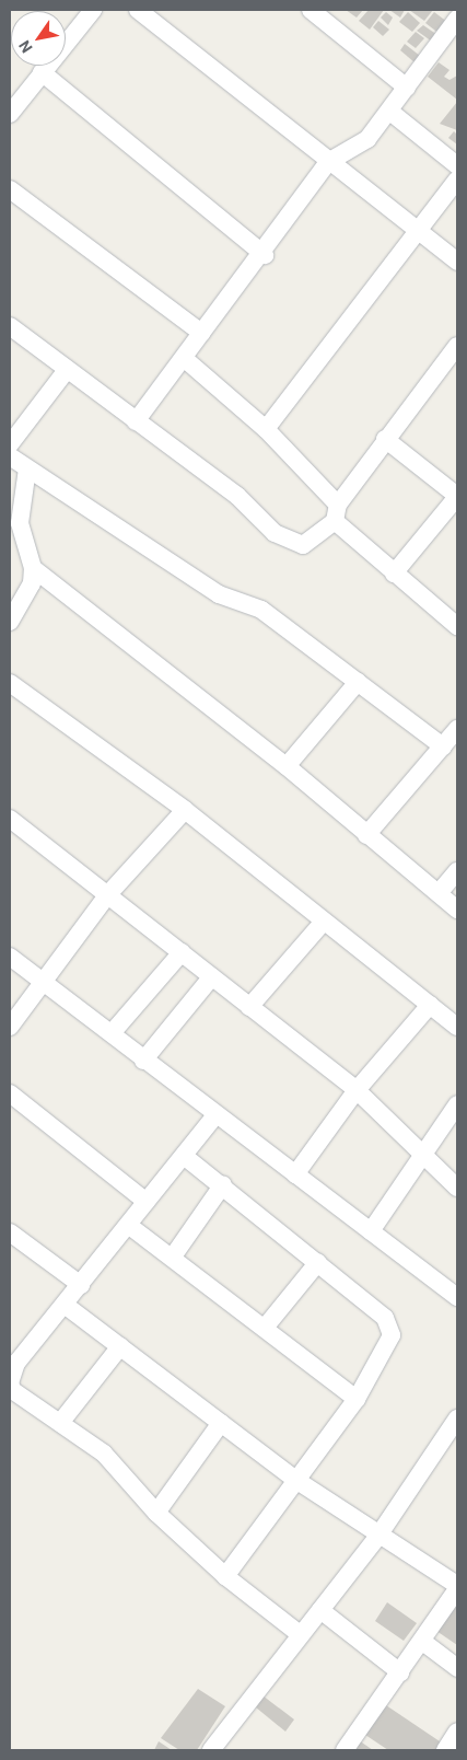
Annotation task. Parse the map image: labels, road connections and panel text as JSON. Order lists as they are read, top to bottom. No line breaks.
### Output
{"north":"bottom left"}
